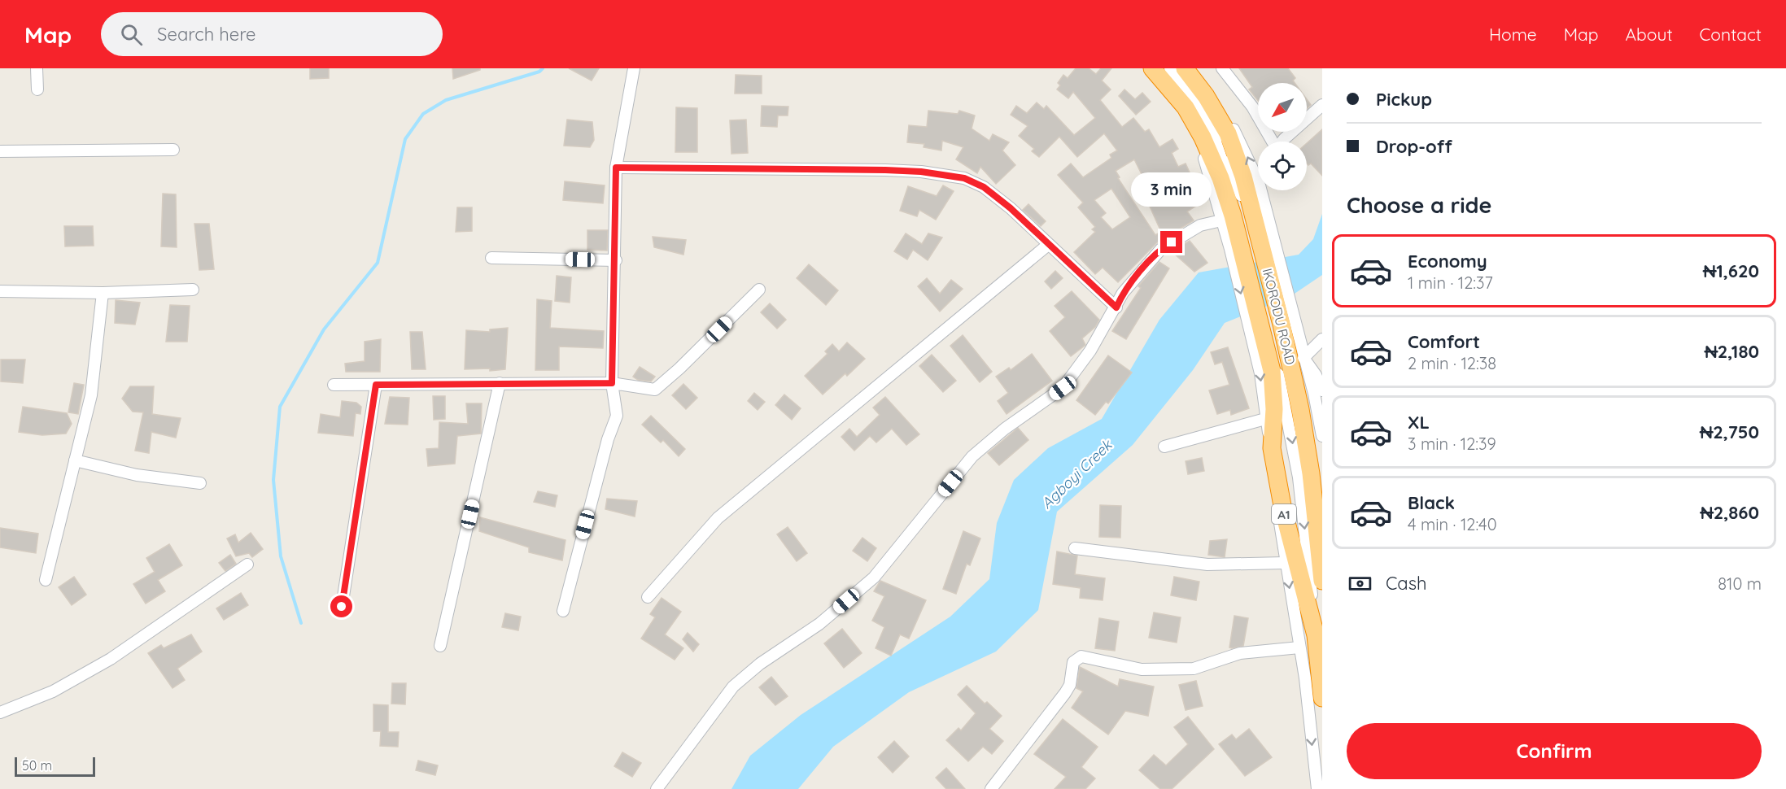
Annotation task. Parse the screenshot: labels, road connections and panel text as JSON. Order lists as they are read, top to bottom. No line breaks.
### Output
{"streets":{"highway":["IKORODU ROAD","A1"]},"water":["Agboyi Creek"],"scale_bar":"50 m","north":"bottom left","page":{"header":"Map","search":"Search here","nav":["Home","Map","About","Contact"],"banner":["Pickup","Drop-off"],"bubble":"3 min","heading":"Choose a ride","list":[{"name":"Economy","note":"1 min · 12:37","value":"₦1,620"},{"name":"Comfort","note":"2 min · 12:38","value":"₦2,180"},{"name":"XL","note":"3 min · 12:39","value":"₦2,750"},{"name":"Black","note":"4 min · 12:40","value":"₦2,860"}],"pay":["Cash","810 m"],"buttons":"Confirm","scale":"50 m"}}
